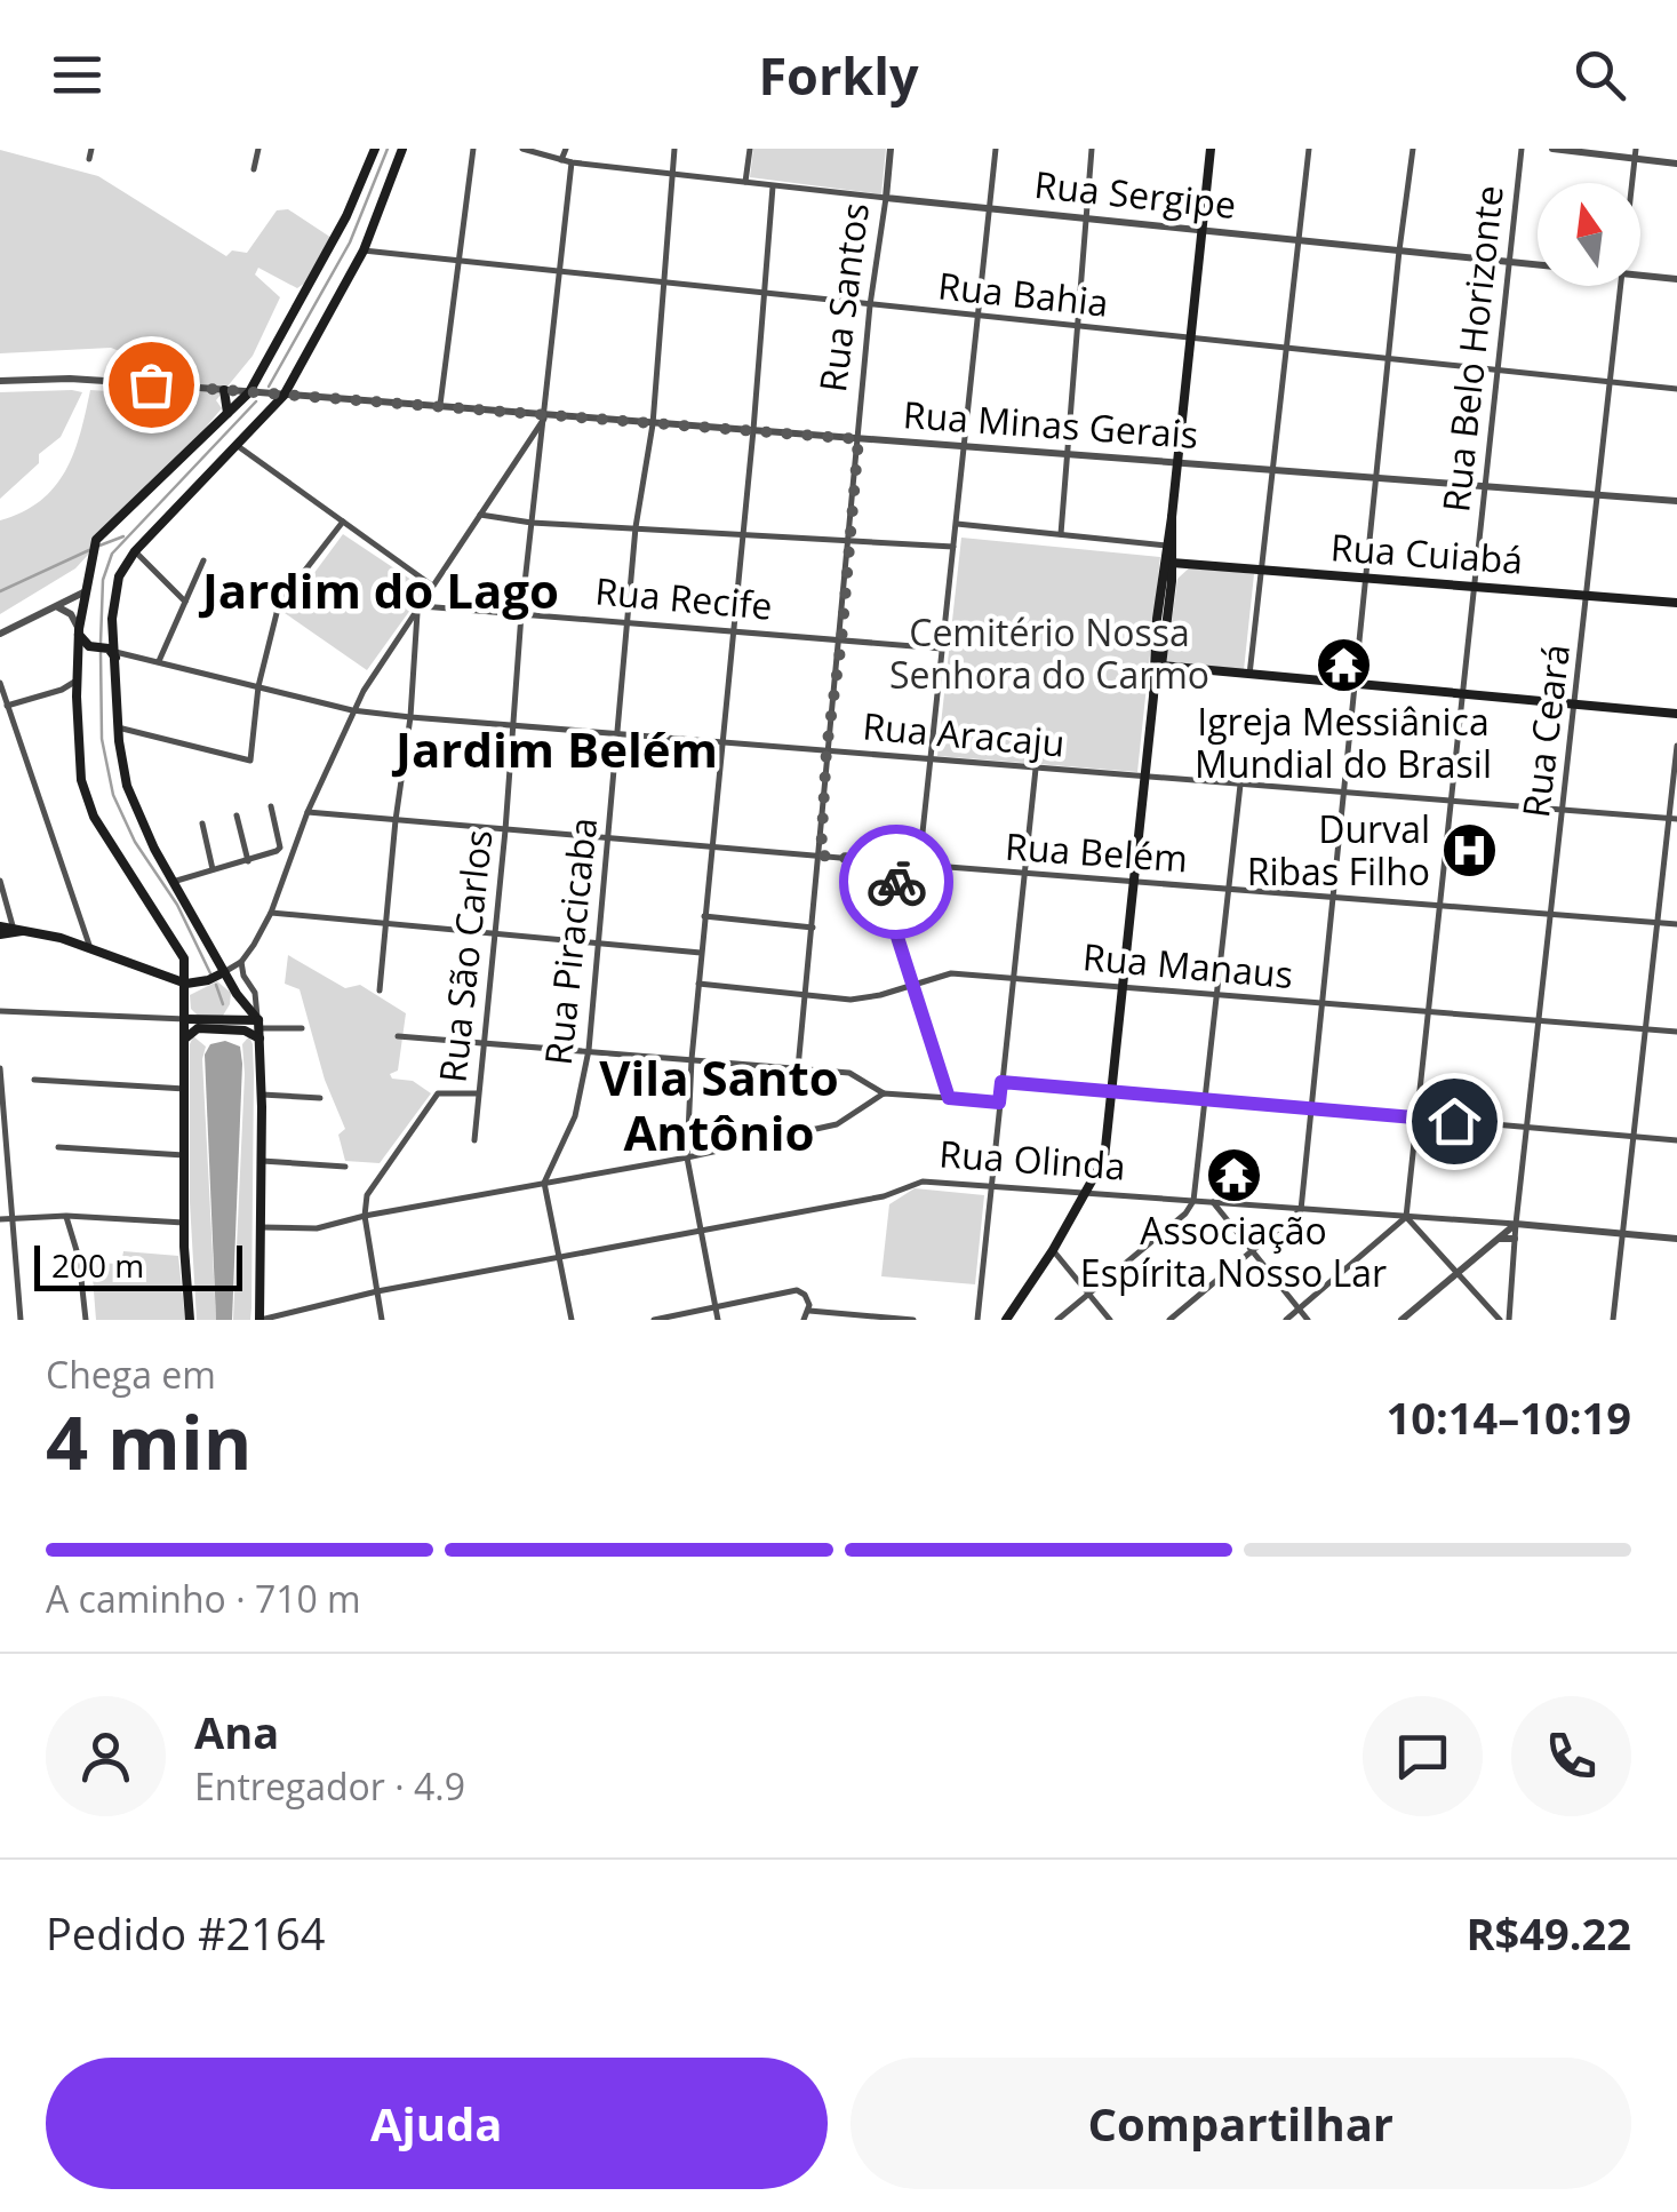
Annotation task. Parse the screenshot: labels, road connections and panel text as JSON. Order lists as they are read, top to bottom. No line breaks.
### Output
{"streets":{"main road":["Rua Cuiabá"],"street":["Rua Sergipe","Rua Bahia","Rua Santos","Rua Belo Horizonte","Rua Minas Gerais","Rua Recife","Rua Ceará","Rua Aracaju","Rua Belém","Rua Piracicaba","Rua São Carlos","Rua Manaus","Rua Olinda"]},"crossings":[["Rua Sergipe","Rua Santos"],["Rua Sergipe","Rua Belo Horizonte"],["Rua Sergipe","Rua Piracicaba"],["Rua Sergipe","Rua São Carlos"],["Rua Bahia","Rua Santos"],["Rua Bahia","Rua Belo Horizonte"],["Rua Bahia","Rua Ceará"],["Rua Bahia","Rua Piracicaba"],["Rua Bahia","Rua São Carlos"],["Rua Santos","Rua Minas Gerais"],["Rua Santos","Rua Recife"],["Rua Santos","Rua Aracaju"],["Rua Santos","Rua Belém"],["Rua Santos","Rua Manaus"],["Rua Belo Horizonte","Rua Minas Gerais"],["Rua Belo Horizonte","Rua Cuiabá"],["Rua Belo Horizonte","Rua Aracaju"],["Rua Belo Horizonte","Rua Belém"],["Rua Belo Horizonte","Rua Manaus"],["Rua Belo Horizonte","Rua Olinda"],["Rua Minas Gerais","Rua Ceará"],["Rua Minas Gerais","Rua Piracicaba"],["Rua Minas Gerais","Rua São Carlos"],["Rua Cuiabá","Rua Ceará"],["Rua Recife","Rua Piracicaba"],["Rua Recife","Rua São Carlos"],["Rua Ceará","Rua Aracaju"],["Rua Ceará","Rua Belém"],["Rua Ceará","Rua Manaus"],["Rua Ceará","Rua Olinda"],["Rua Aracaju","Rua Piracicaba"],["Rua Aracaju","Rua São Carlos"],["Rua Belém","Rua Piracicaba"],["Rua Belém","Rua São Carlos"]],"districts":["Jardim do Lago","Jardim Belém","Vila Santo Antônio"],"parks":["Cemitério Nossa Senhora do Carmo"],"places":{"temple":["Igreja Messiânica Mundial do Brasil","Associação Espírita Nosso Lar"],"hospital":["Durval Ribas Filho"]},"scale_bar":"200 m","north":"top","page":{"header":"Forkly","scale":"200 m","heading":["4 min","Chega em","10:14–10:19"],"panel":["Ana","Entregador · 4.9","Pedido #2164","R$49.22"],"bar":"A caminho · 710 m","buttons":["Ajuda","Compartilhar"]}}
